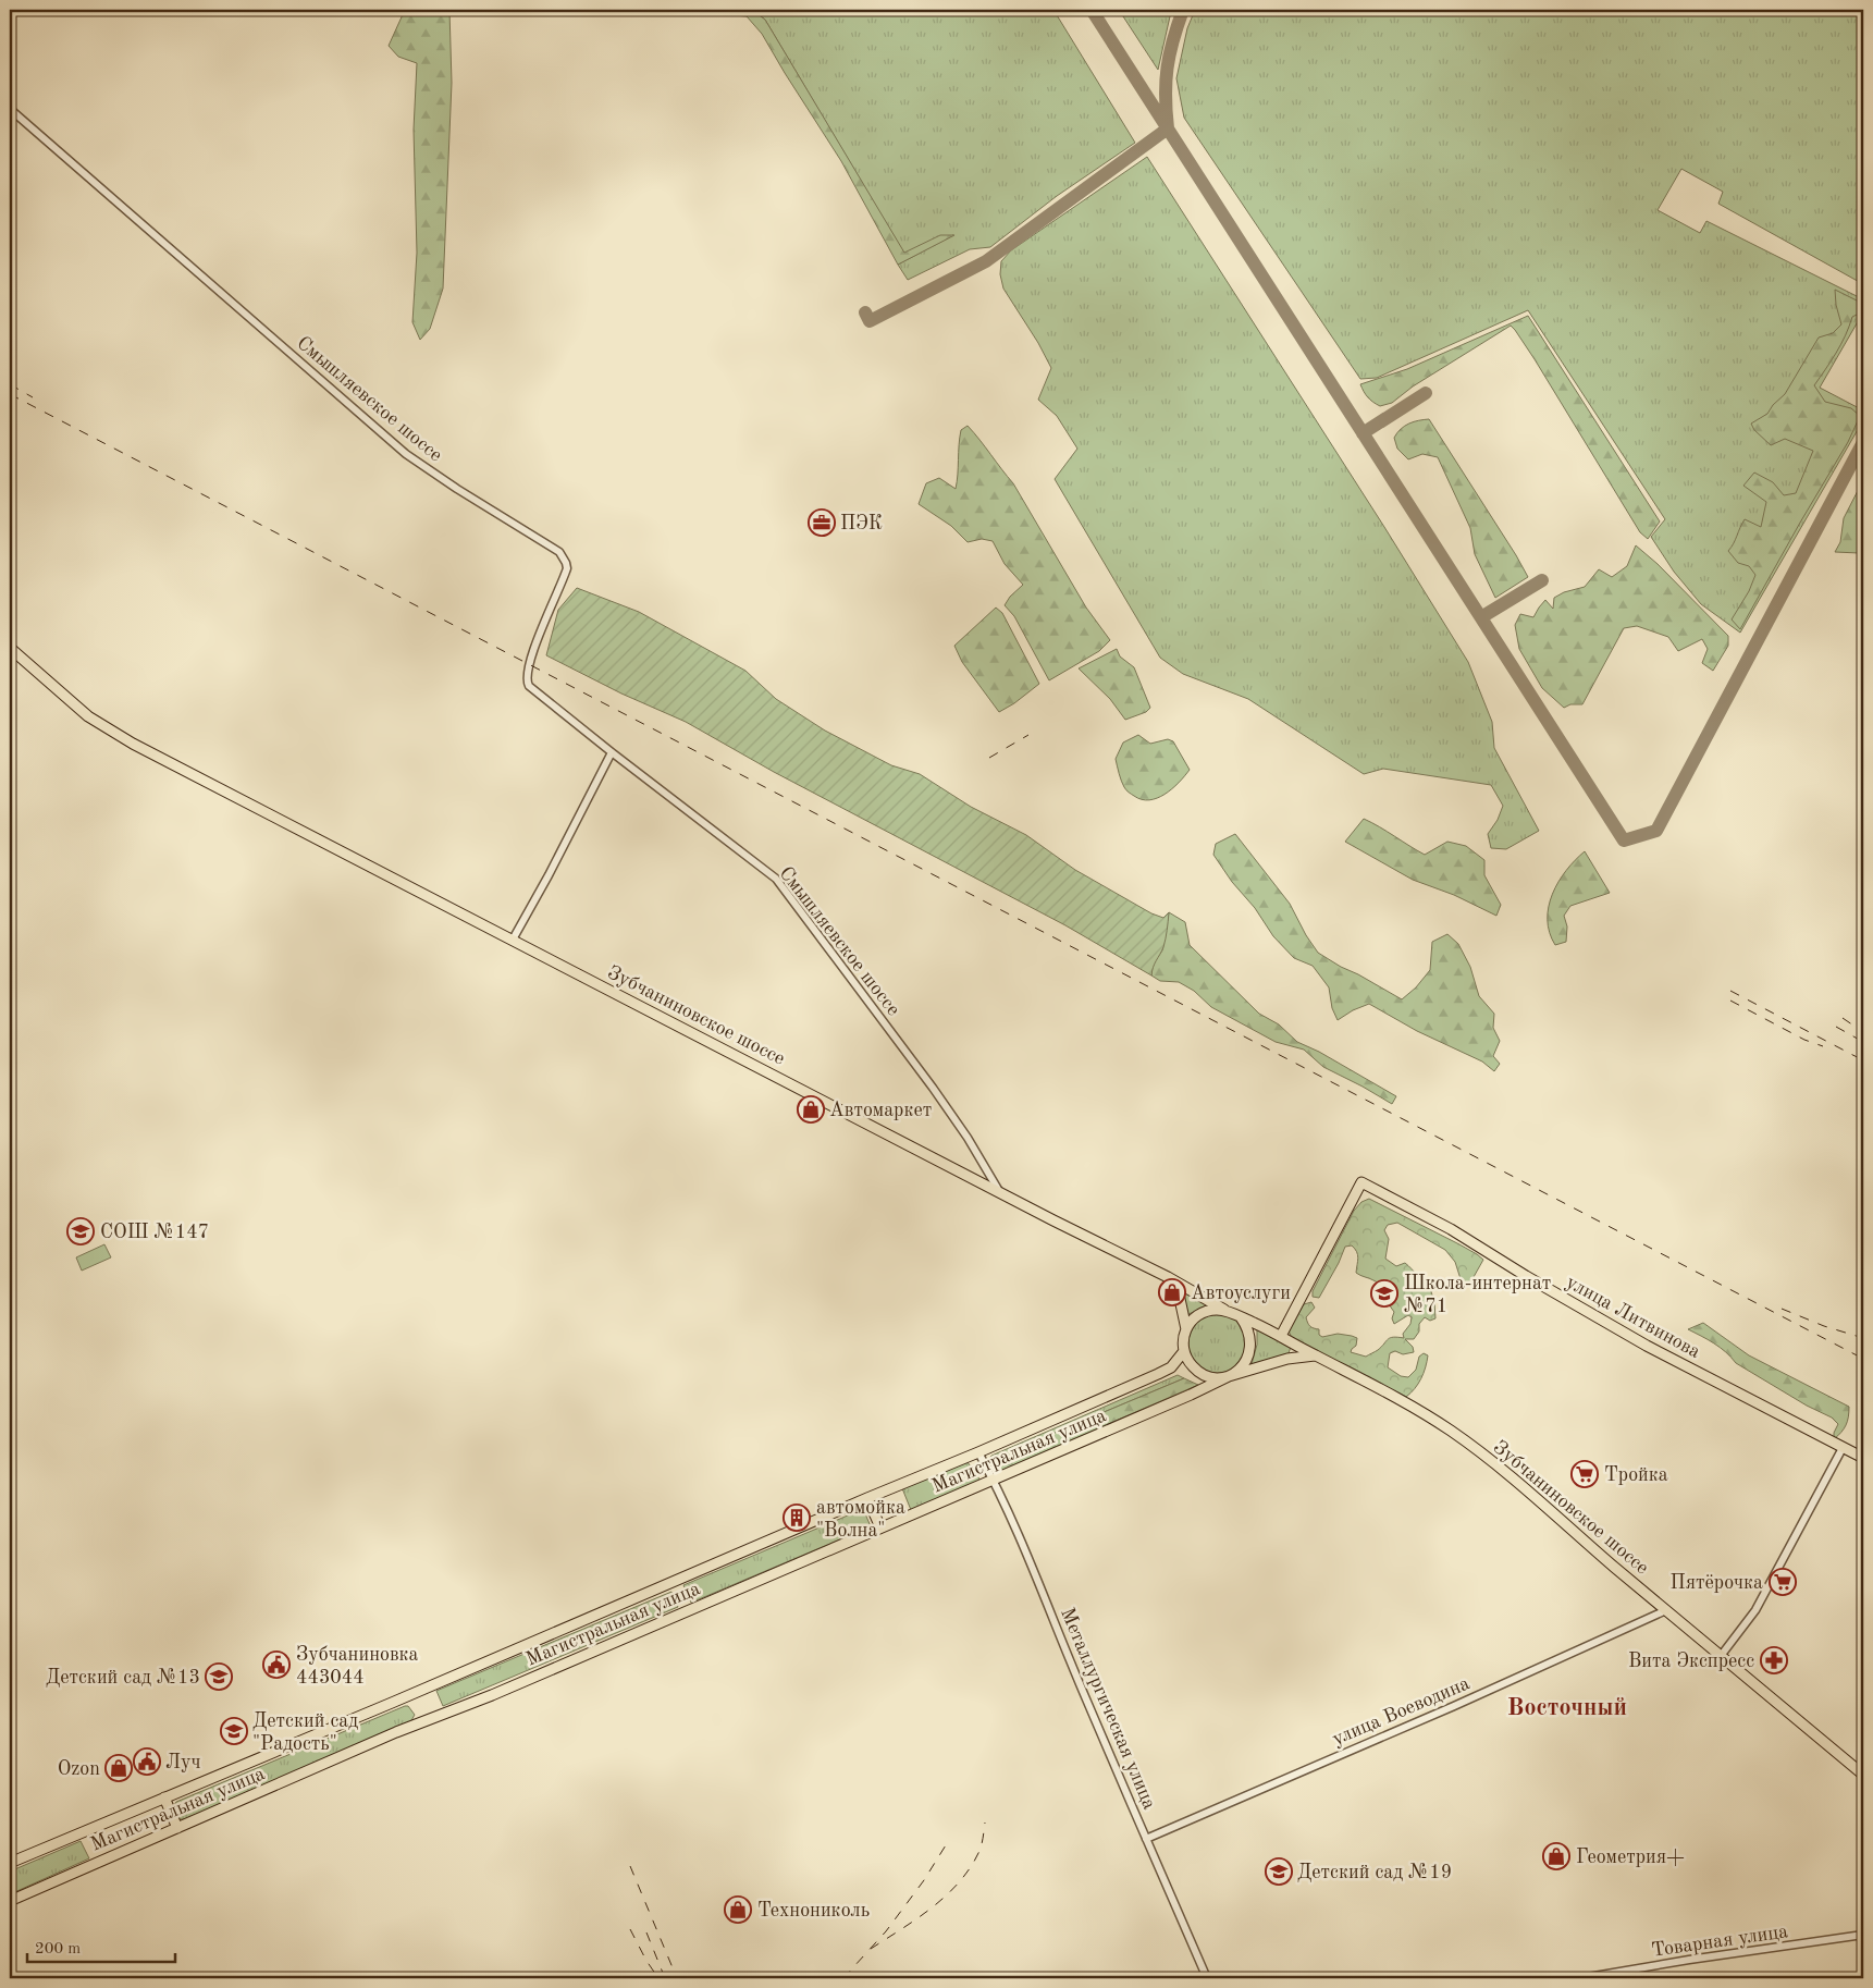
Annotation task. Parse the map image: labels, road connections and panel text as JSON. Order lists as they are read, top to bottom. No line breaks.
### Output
{"streets":{"main road":["Зубчаниновское шоссе","улица Литвинова","Магистральная улица"],"street":["Смышляевское шоссе","Металлургическая улица","улица Воеводина","Товарная улица"]},"crossings":[["Смышляевское шоссе","Зубчаниновское шоссе"],["Зубчаниновское шоссе","улица Литвинова"],["Зубчаниновское шоссе","Магистральная улица"],["Зубчаниновское шоссе","улица Воеводина"],["Магистральная улица","Металлургическая улица"],["Металлургическая улица","улица Воеводина"]],"districts":["Восточный"],"places":{"office":["ПЭК"],"shop":["Автомаркет","Автоуслуги","Ozon","Геометрия+","Технониколь"],"school or university":["СОШ №147","Школа-интернат №71","Детский сад №13","Детский сад \"Радость\"","Детский сад №19"],"supermarket":["Тройка","Пятёрочка"],"building":["автомойка \"Волна\""],"pharmacy":["Вита Экспресс"],"public building":["Зубчаниновка 443044","Луч"]},"scale_bar":"200 m"}
